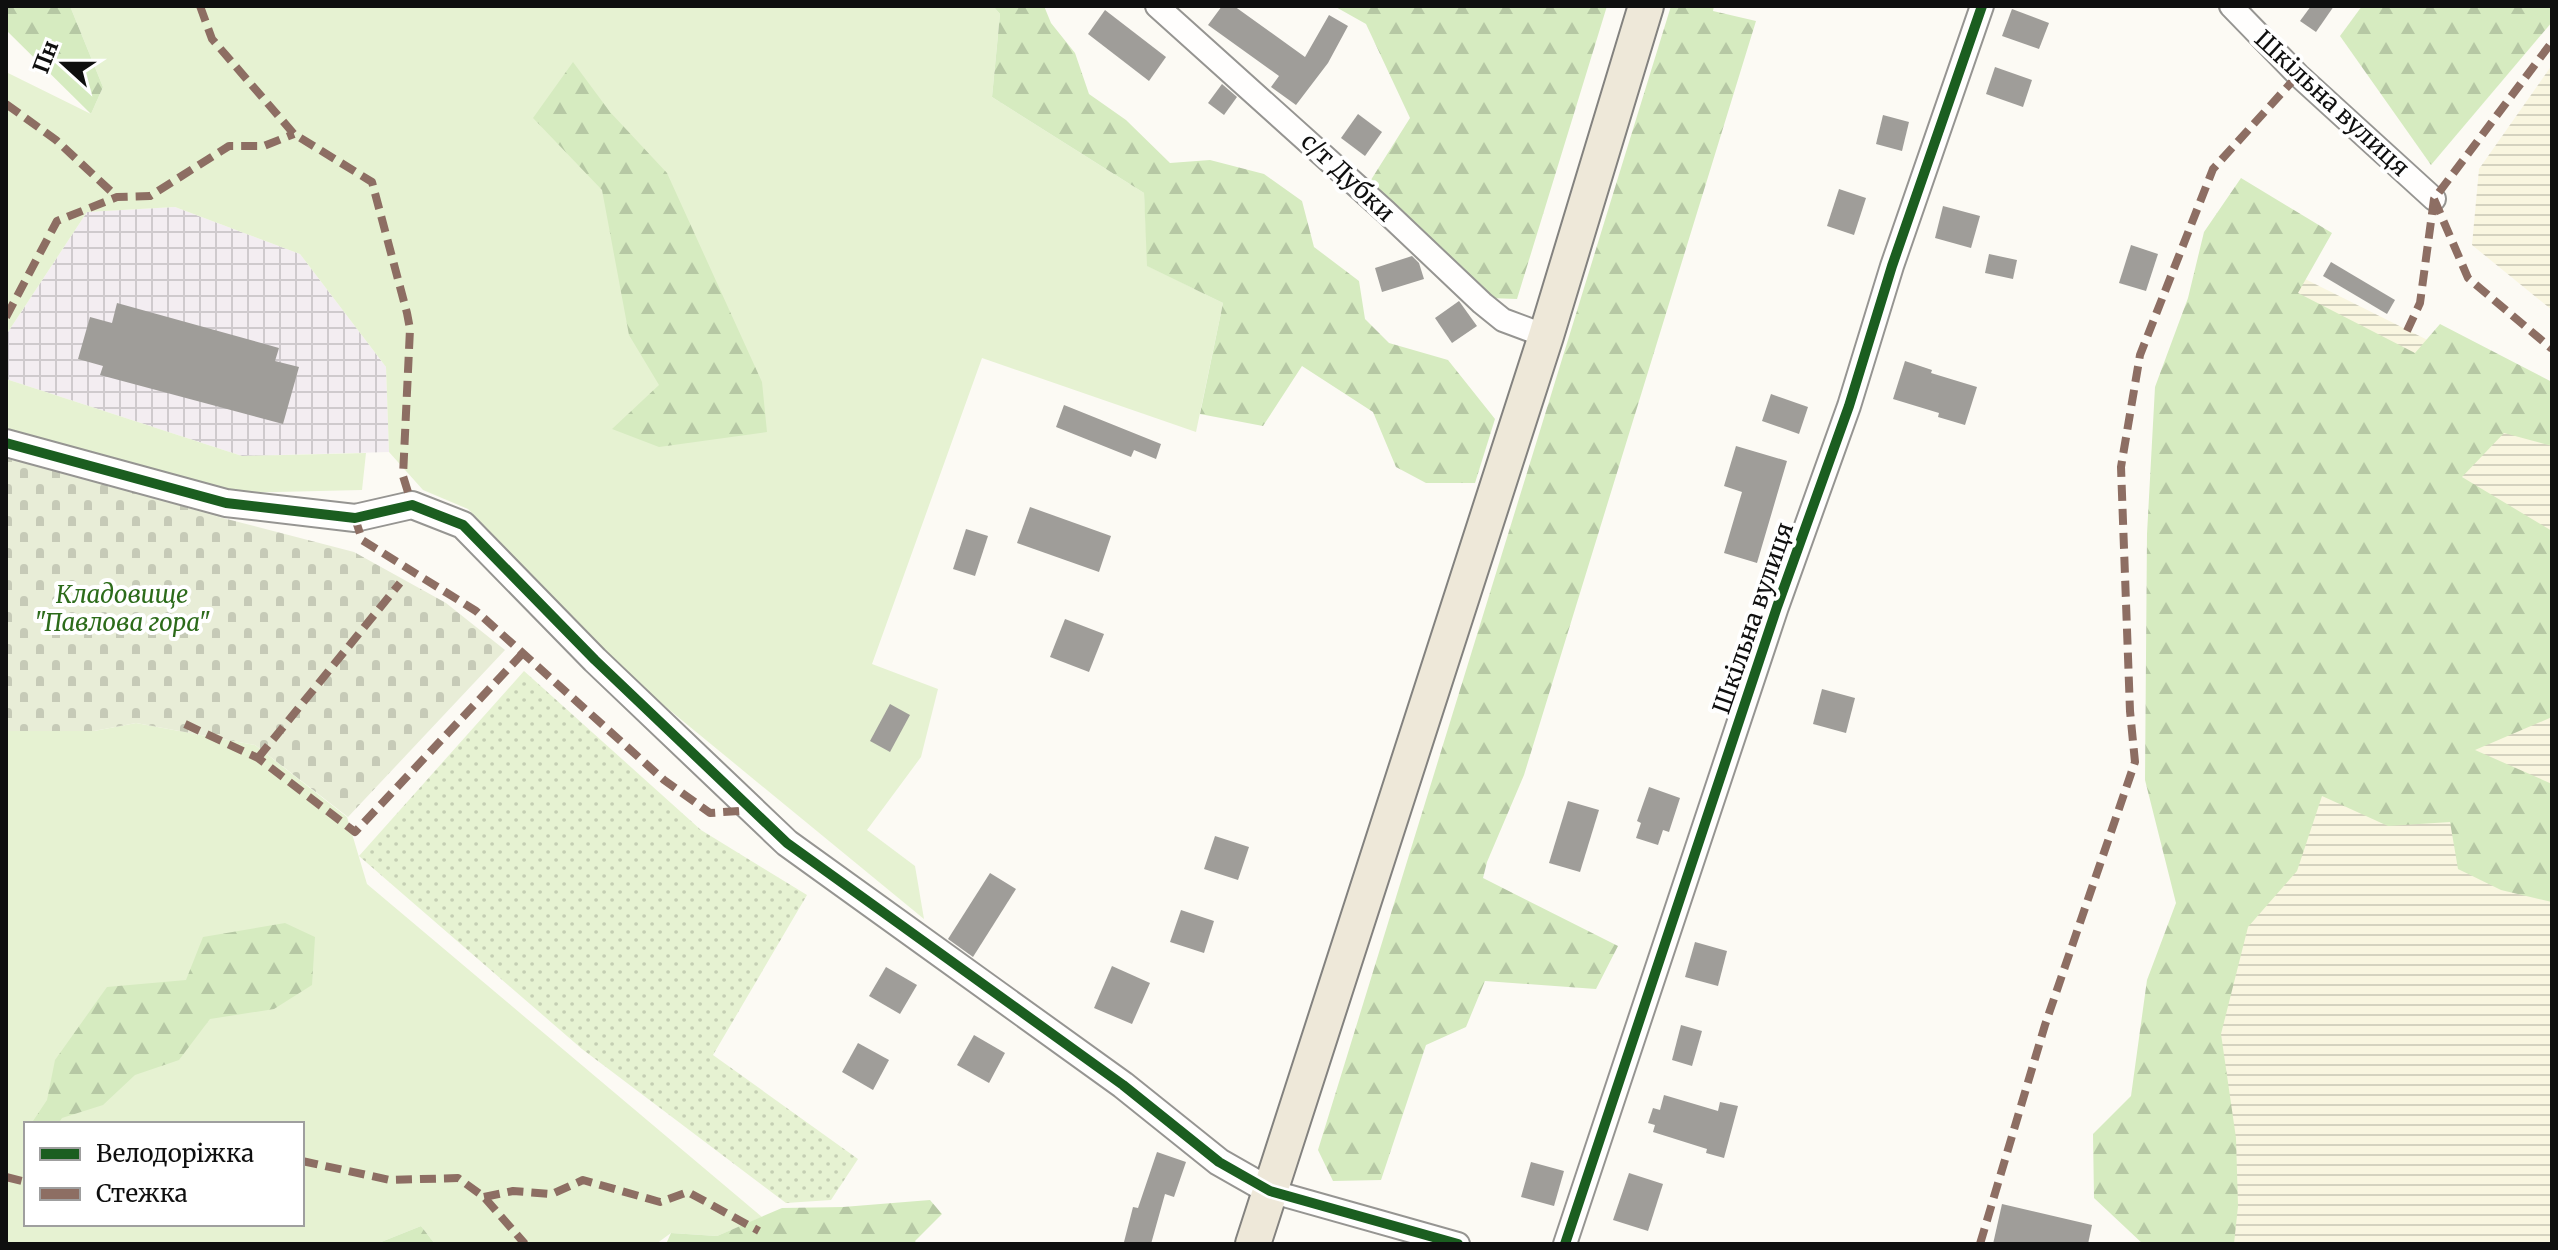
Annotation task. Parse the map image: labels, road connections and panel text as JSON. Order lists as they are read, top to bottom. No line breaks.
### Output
{"streets":{"street":["Шкільна вулиця","с/т Дубки"]},"parks":["Кладовище \"Павлова гора\""],"legend":["Велодоріжка","Стежка"],"north":"left"}
